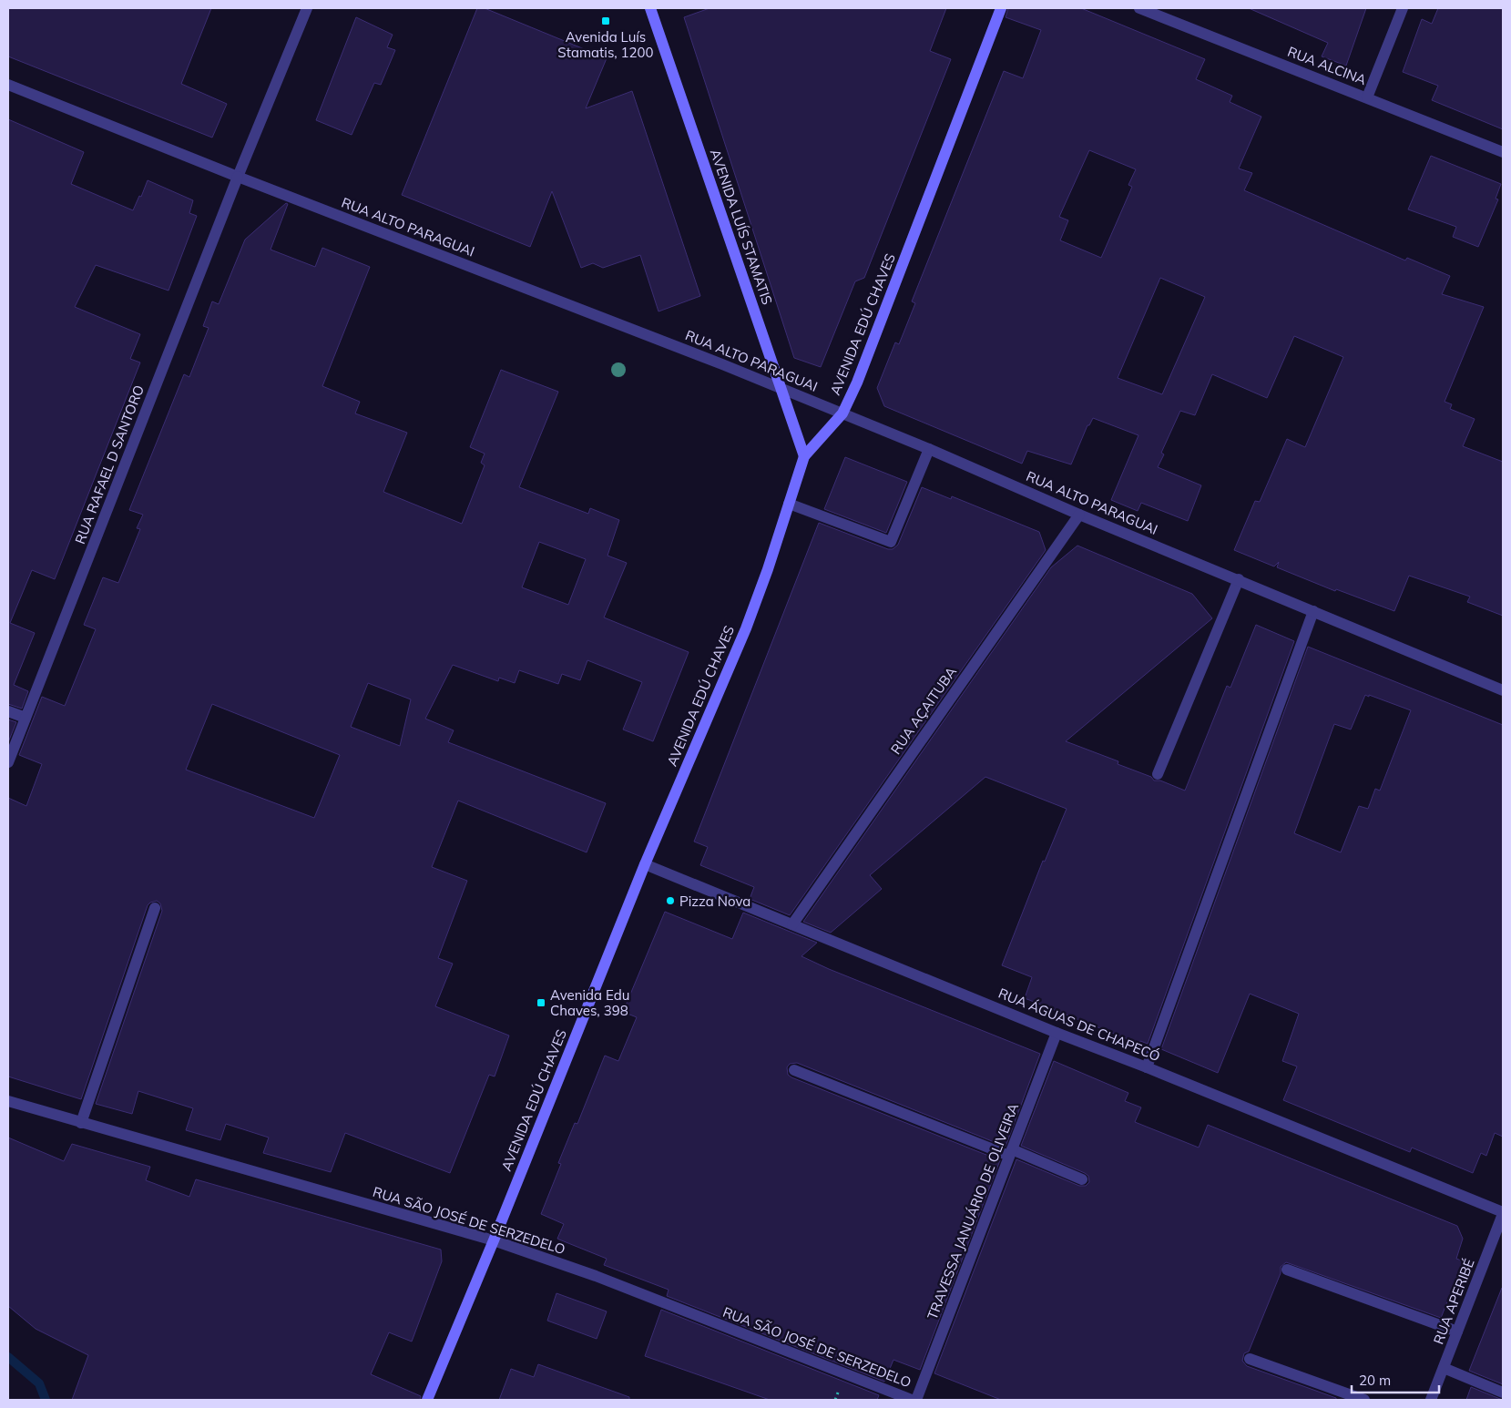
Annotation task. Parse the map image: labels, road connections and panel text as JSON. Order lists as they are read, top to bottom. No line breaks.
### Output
{"streets":{"main road":["AVENIDA LUÍS STAMATIS","AVENIDA EDÚ CHAVES"],"street":["RUA ALCINA","RUA ALTO PARAGUAI","RUA RAFAEL D SANTORO","RUA AÇAITUBA","RUA ÁGUAS DE CHAPECÓ","TRAVESSA JANUÁRIO DE OLIVEIRA","RUA SÃO JOSÉ DE SERZEDELO","RUA APERIBÉ"]},"crossings":[["RUA ALTO PARAGUAI","AVENIDA LUÍS STAMATIS"],["RUA ALTO PARAGUAI","AVENIDA EDÚ CHAVES"],["RUA ALTO PARAGUAI","RUA RAFAEL D SANTORO"],["RUA ALTO PARAGUAI","RUA AÇAITUBA"],["AVENIDA LUÍS STAMATIS","AVENIDA EDÚ CHAVES"],["AVENIDA EDÚ CHAVES","RUA ÁGUAS DE CHAPECÓ"],["AVENIDA EDÚ CHAVES","RUA SÃO JOSÉ DE SERZEDELO"],["RUA AÇAITUBA","RUA ÁGUAS DE CHAPECÓ"],["RUA ÁGUAS DE CHAPECÓ","TRAVESSA JANUÁRIO DE OLIVEIRA"],["RUA ÁGUAS DE CHAPECÓ","RUA APERIBÉ"]],"places":{"transit":["Avenida Luís Stamatis, 1200","Avenida Edu Chaves, 398"],"other":["Pizza Nova"]},"scale_bar":"20 m"}
